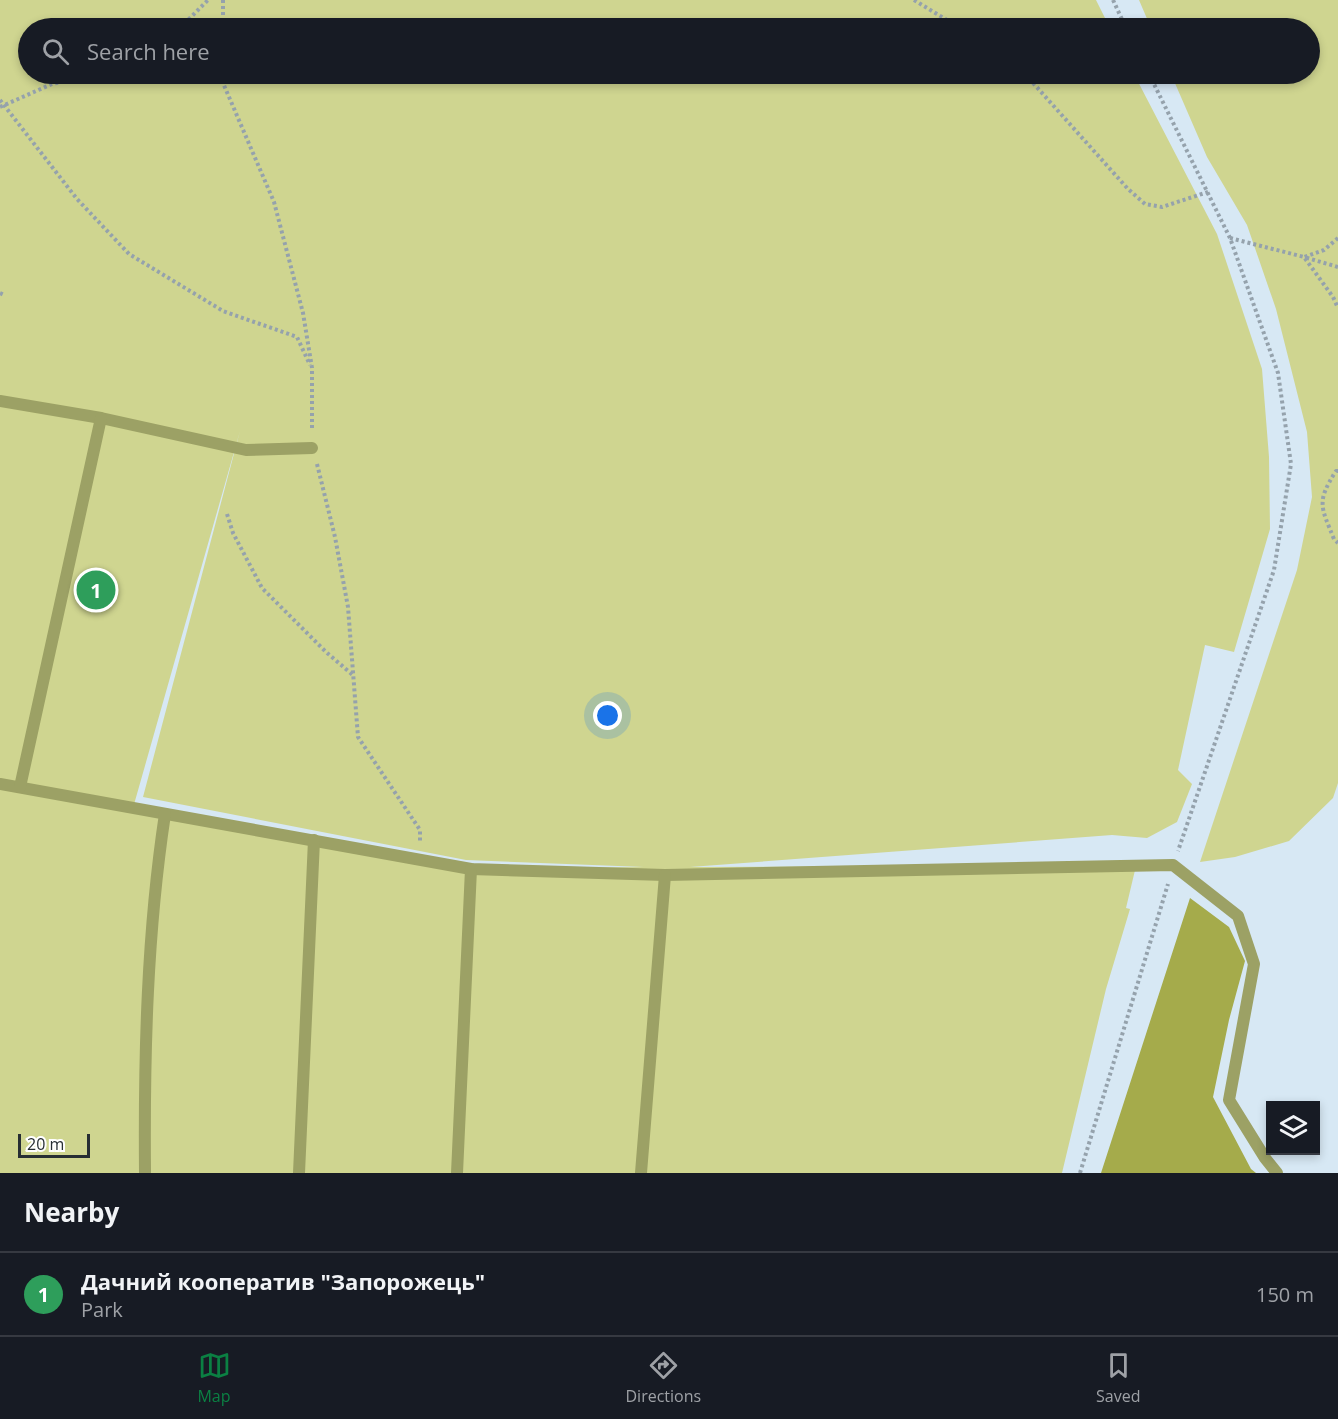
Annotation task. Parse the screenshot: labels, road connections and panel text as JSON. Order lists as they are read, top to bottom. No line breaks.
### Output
{"scale_bar":"20 m","page":{"search":"Search here","pins":"1","scale":"20 m","heading":"Nearby","list":[{"mark":"1","name":"Дачний кооператив \"Запорожець\"","note":"Park","value":"150 m"}],"nav":["Map","Directions","Saved"]}}
